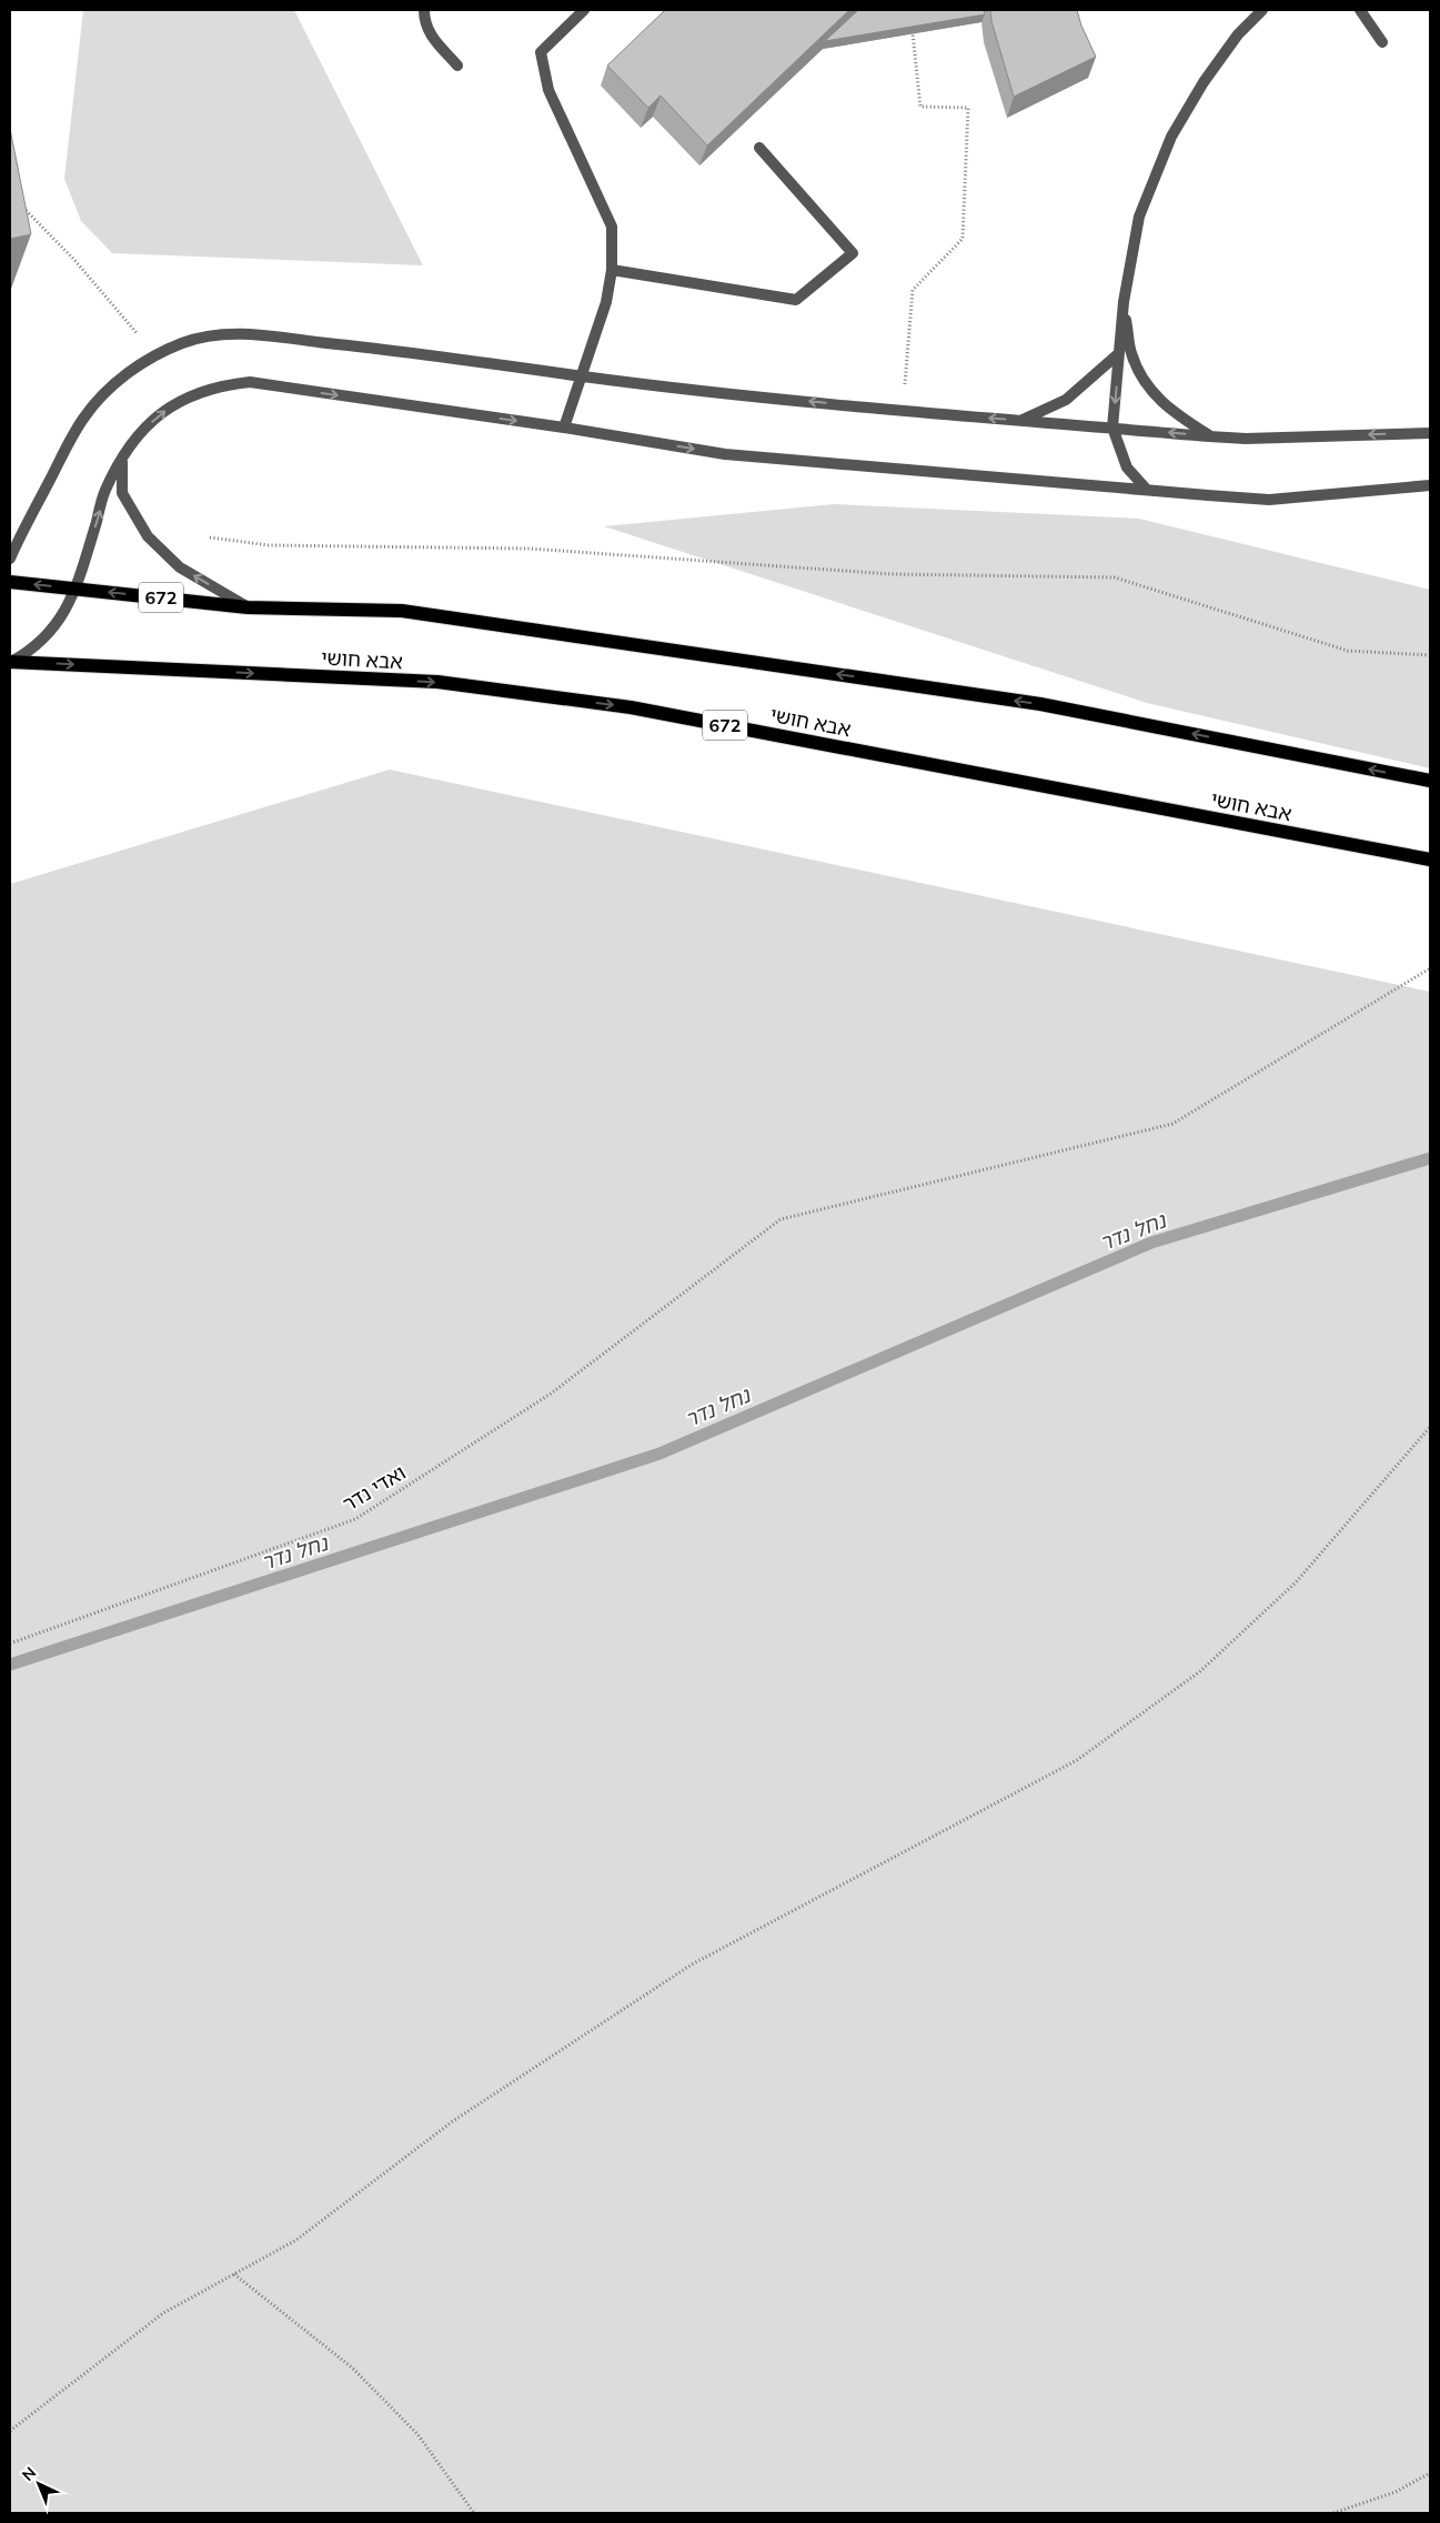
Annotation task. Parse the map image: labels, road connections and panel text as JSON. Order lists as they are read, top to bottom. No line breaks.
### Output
{"streets":{"main road":["672","אבא חושי"],"path":["ואדי נדר"]},"water":["נחל נדר"],"north":"top left"}
